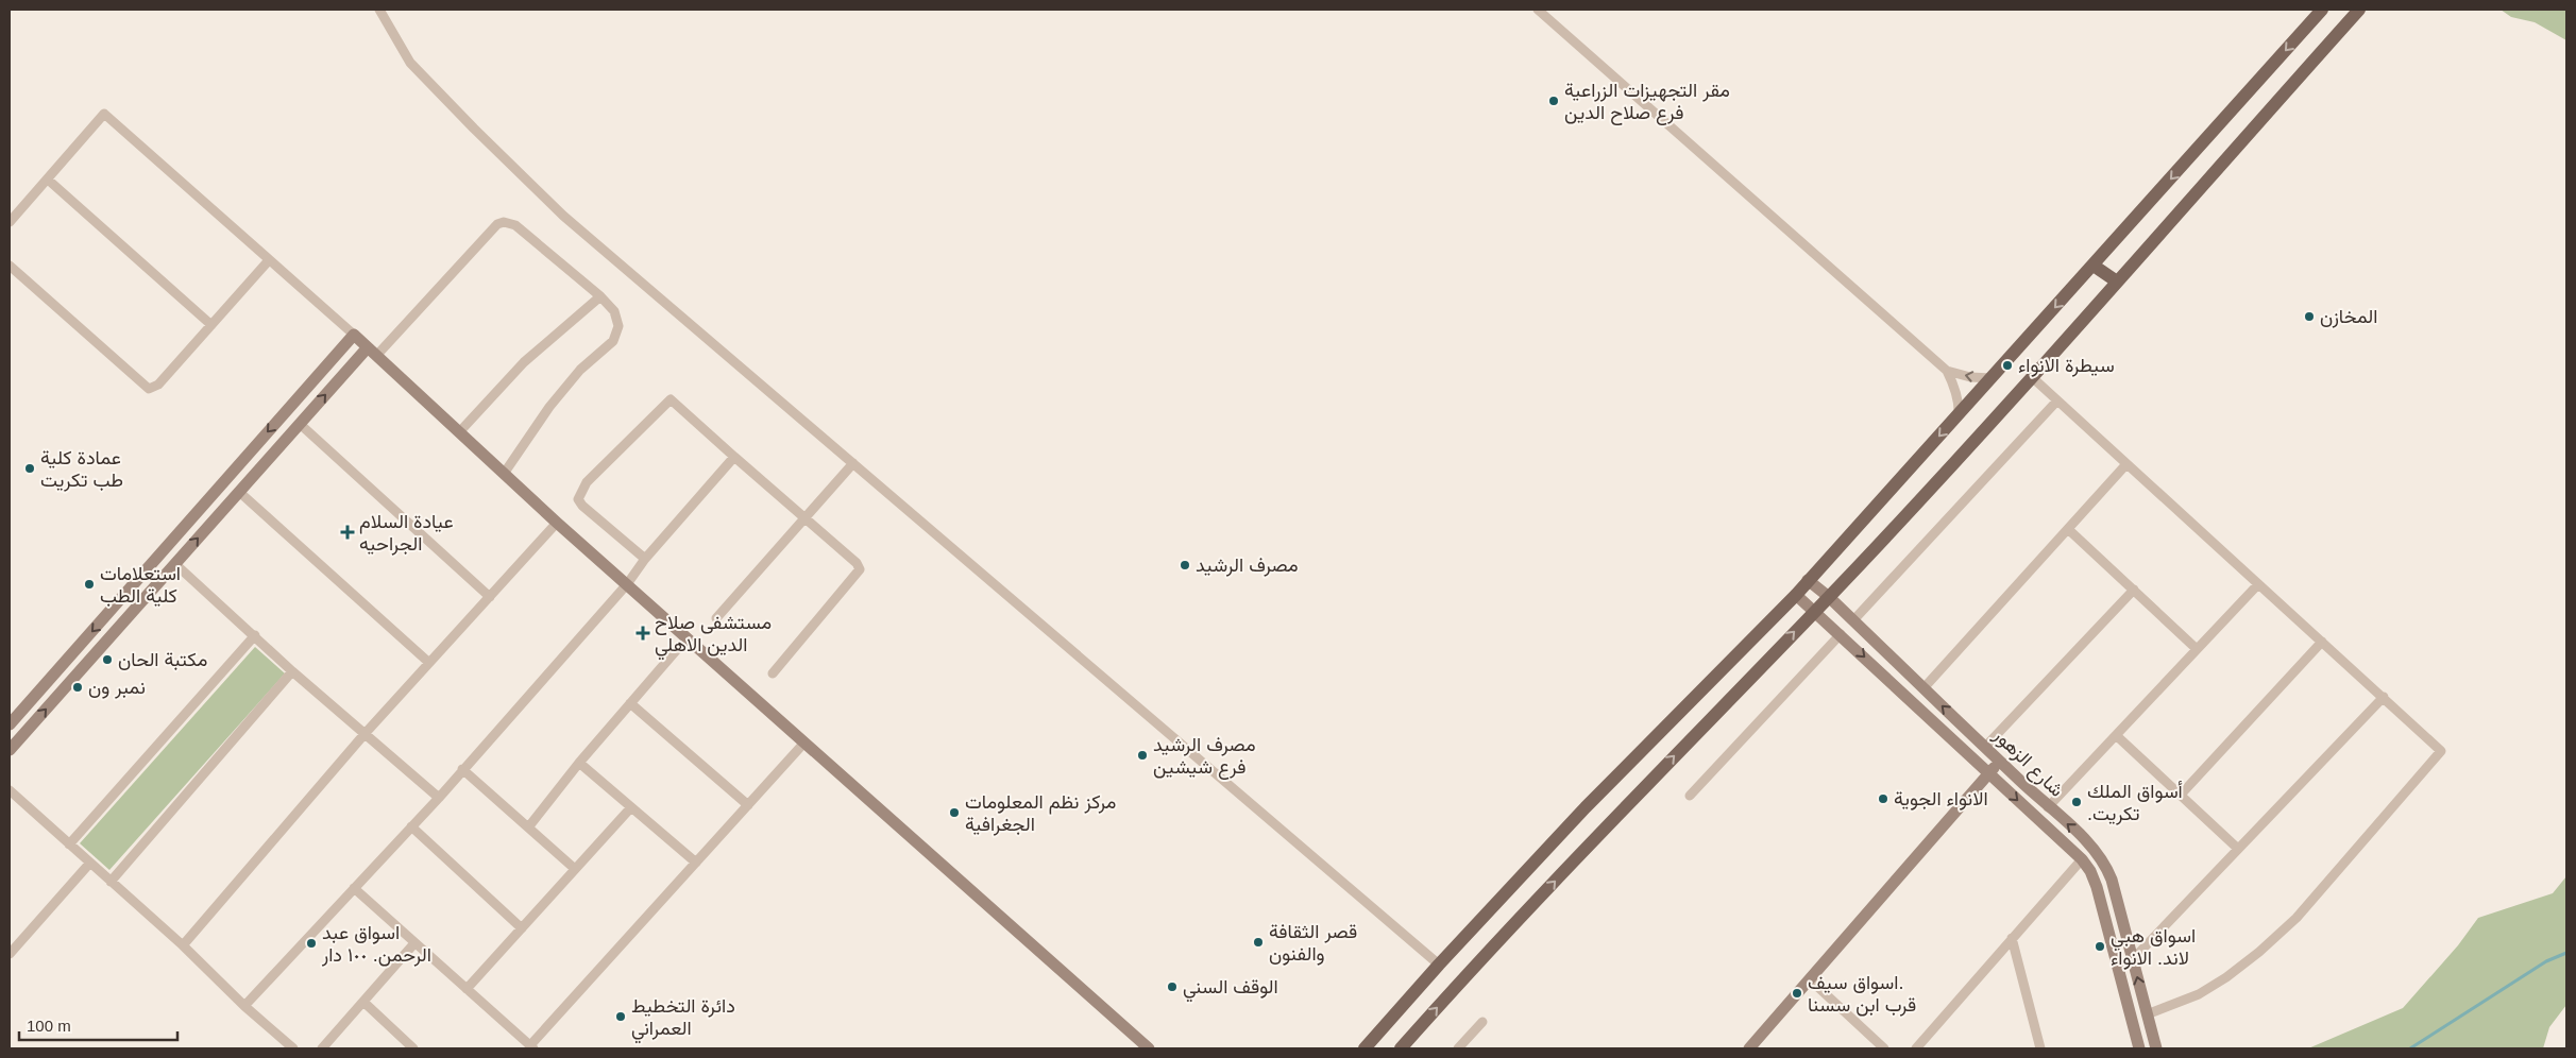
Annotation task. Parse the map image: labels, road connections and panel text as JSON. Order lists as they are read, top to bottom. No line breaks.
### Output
{"streets":{"street":["شارع الزهور"]},"places":{"other":["مقر التجهيزات الزراعية فرع صلاح الدين","المخازن","سيطرة الانواء","عمادة كلية طب تكريت","مصرف الرشيد","استعلامات كلية الطب","مكتبة الحان","نمبر ون","مصرف الرشيد فرع شيشين","الانواء الجوية","أسواق الملك .تكريت","مركز نظم المعلومات الجغرافية","قصر الثقافة والفنون","اسواق عبد الرحمن. ١٠٠ دار","اسواق هبي لاند. الانواء","الوقف السني","اسواق سيف. قرب ابن سسنا","دائرة التخطيط العمراني"],"health":["عيادة السلام الجراحيه","مستشفى صلاح الدين الاهلي"]},"scale_bar":"100 m"}
